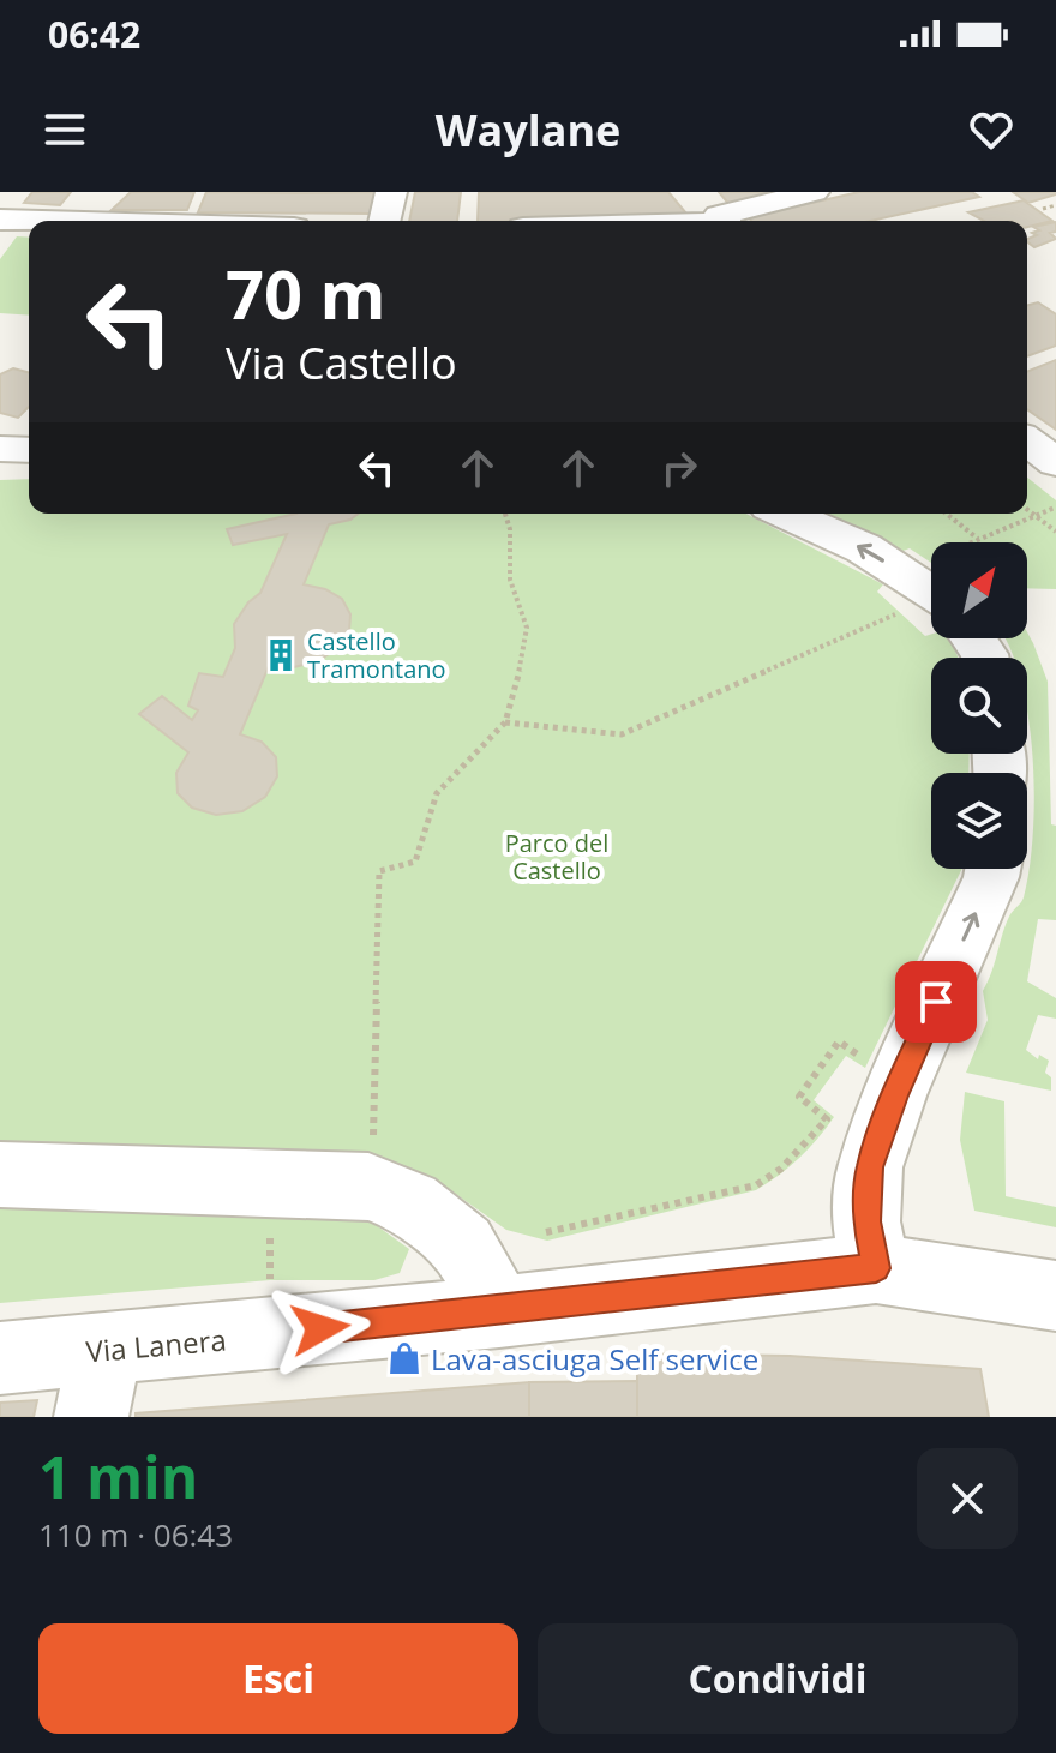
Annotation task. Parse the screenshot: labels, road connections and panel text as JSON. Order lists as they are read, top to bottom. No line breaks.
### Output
{"streets":{"street":["Via Lanera"]},"parks":["Parco del Castello"],"places":{"building":["Castello Tramontano"],"shop":["Lava-asciuga Self service"]},"north":"top right","page":{"status":"06:42","header":"Waylane","turn":["70 m","Via Castello"],"heading":["1 min","110 m · 06:43"],"buttons":["Esci","Condividi"]}}
